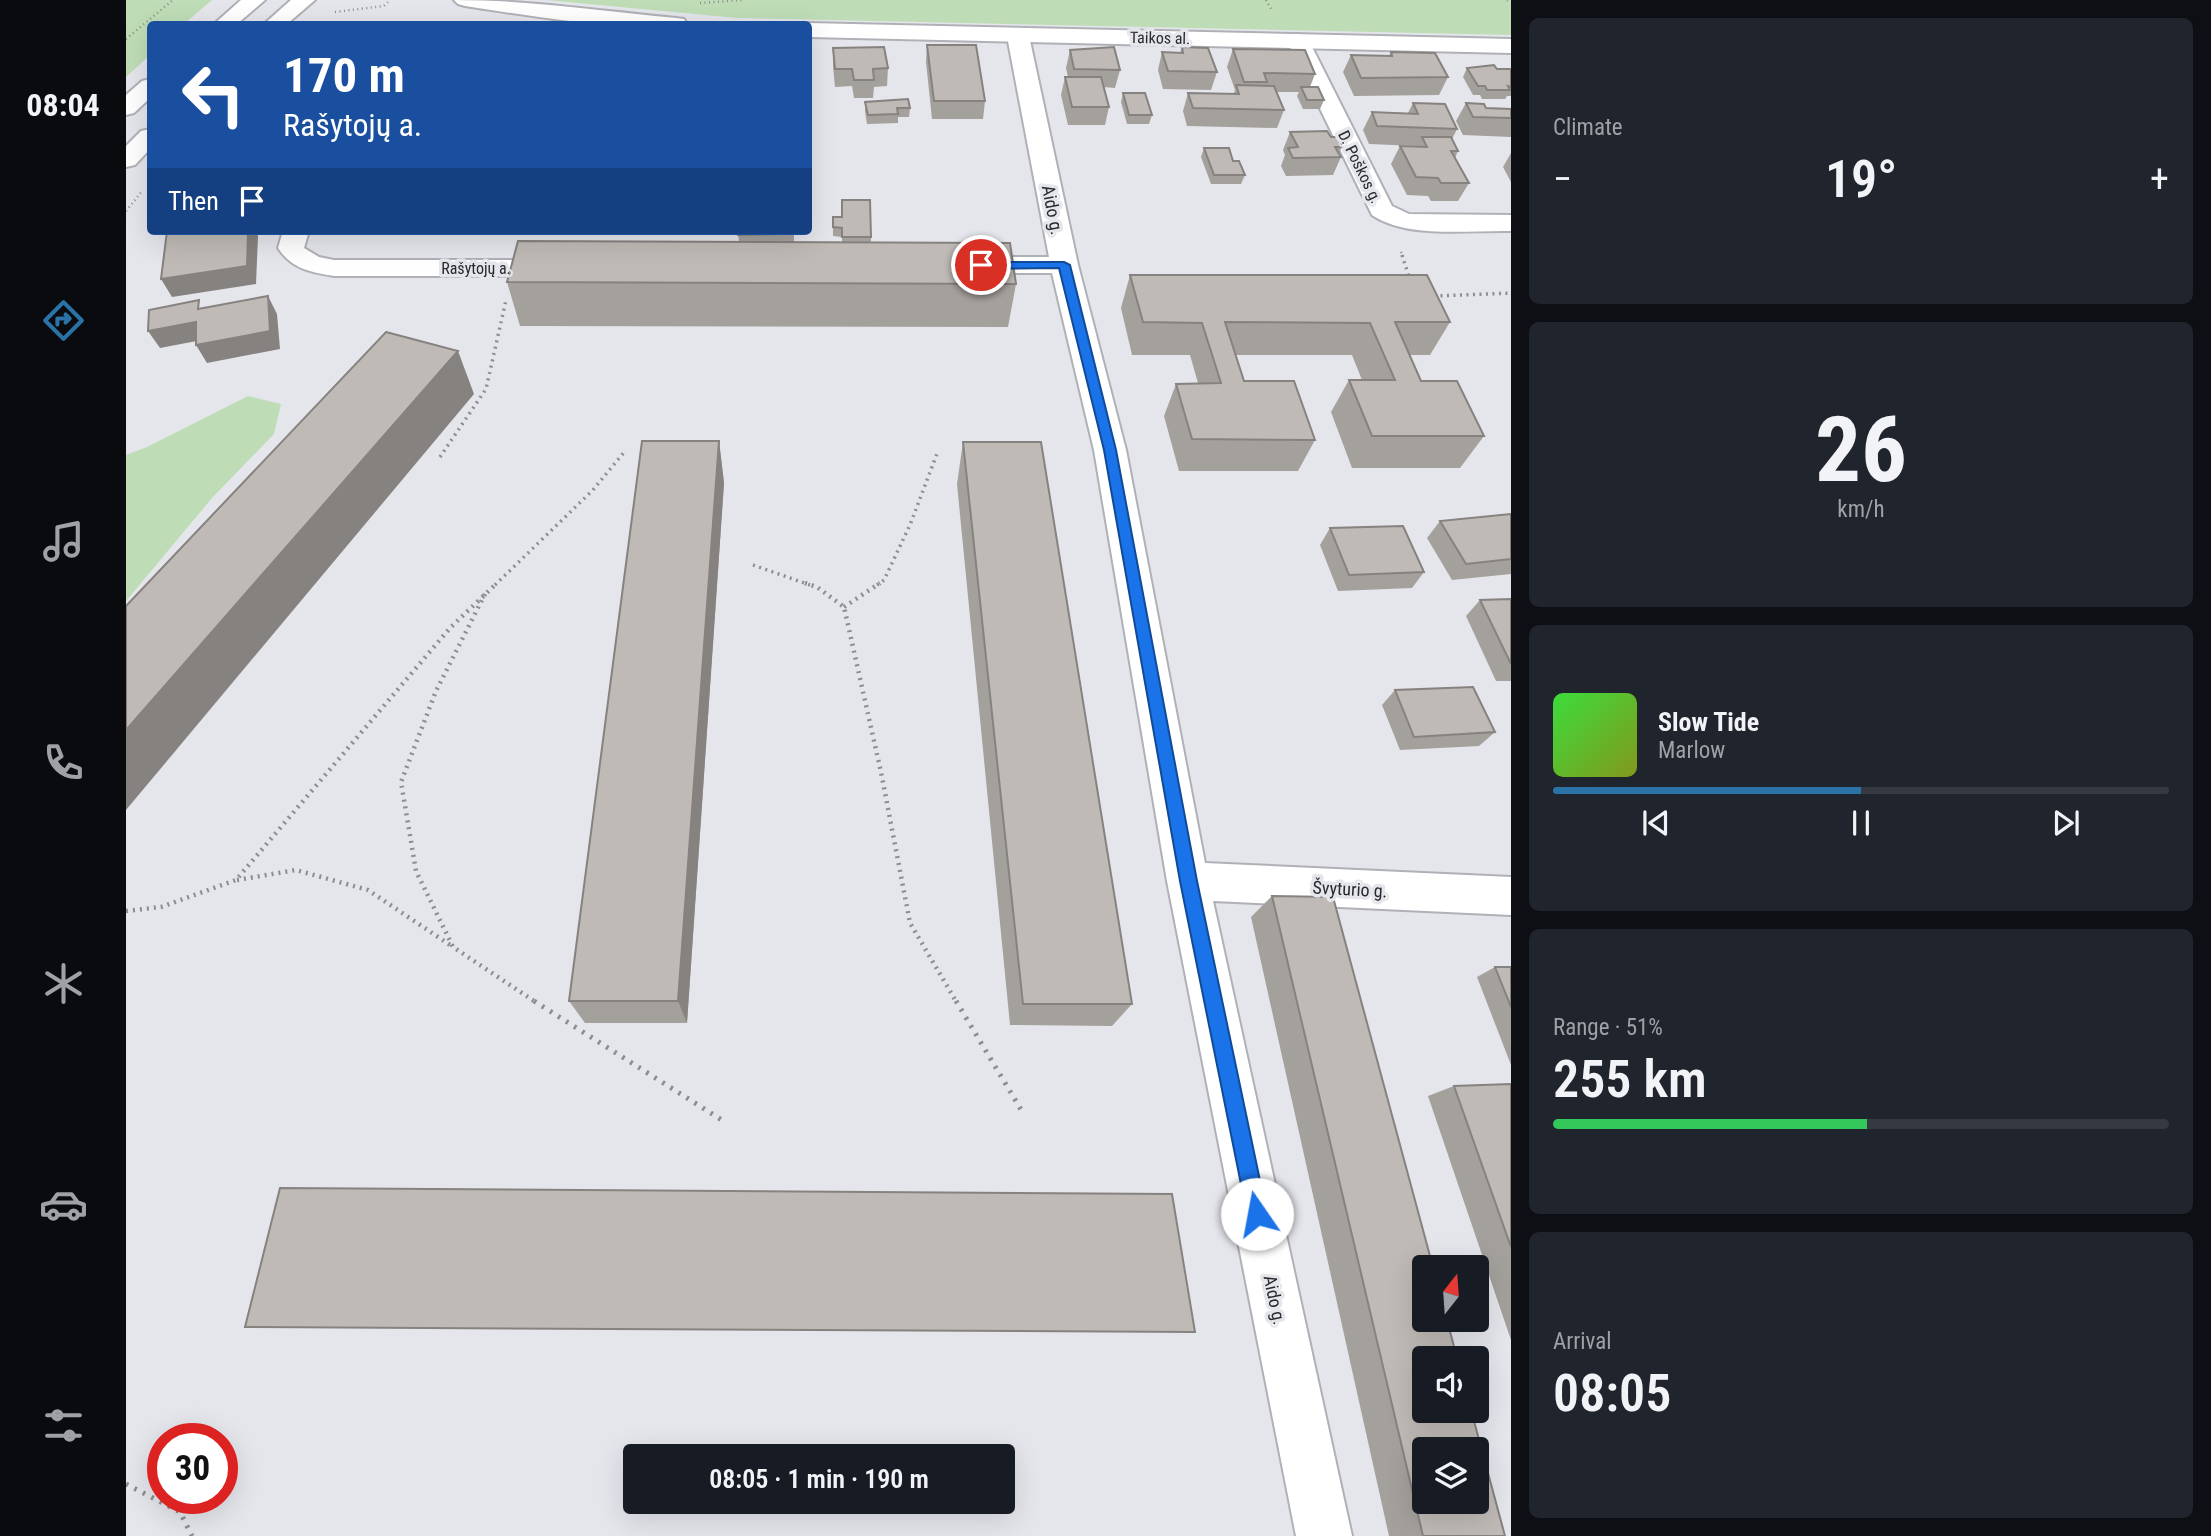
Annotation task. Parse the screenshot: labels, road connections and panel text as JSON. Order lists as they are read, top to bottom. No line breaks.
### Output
{"streets":{"street":["Taikos al.","D. Poškos g.","Aido g.","Rašytojų a.","Švyturio g."]},"crossings":[["Taikos al.","D. Poškos g."],["Taikos al.","Aido g."],["Aido g.","Švyturio g."]],"north":"top","page":{"tabs":"08:04","tile":["Climate",["26","km/h"],["Range · 51%","255 km"],["Arrival","08:05"]],"turn":["170 m","Rašytojų a."],"heat":["−","19°","+"],"then":"Then","song":["Slow Tide","Marlow"],"limit":"30","trip":"08:05 · 1 min · 190 m"}}
